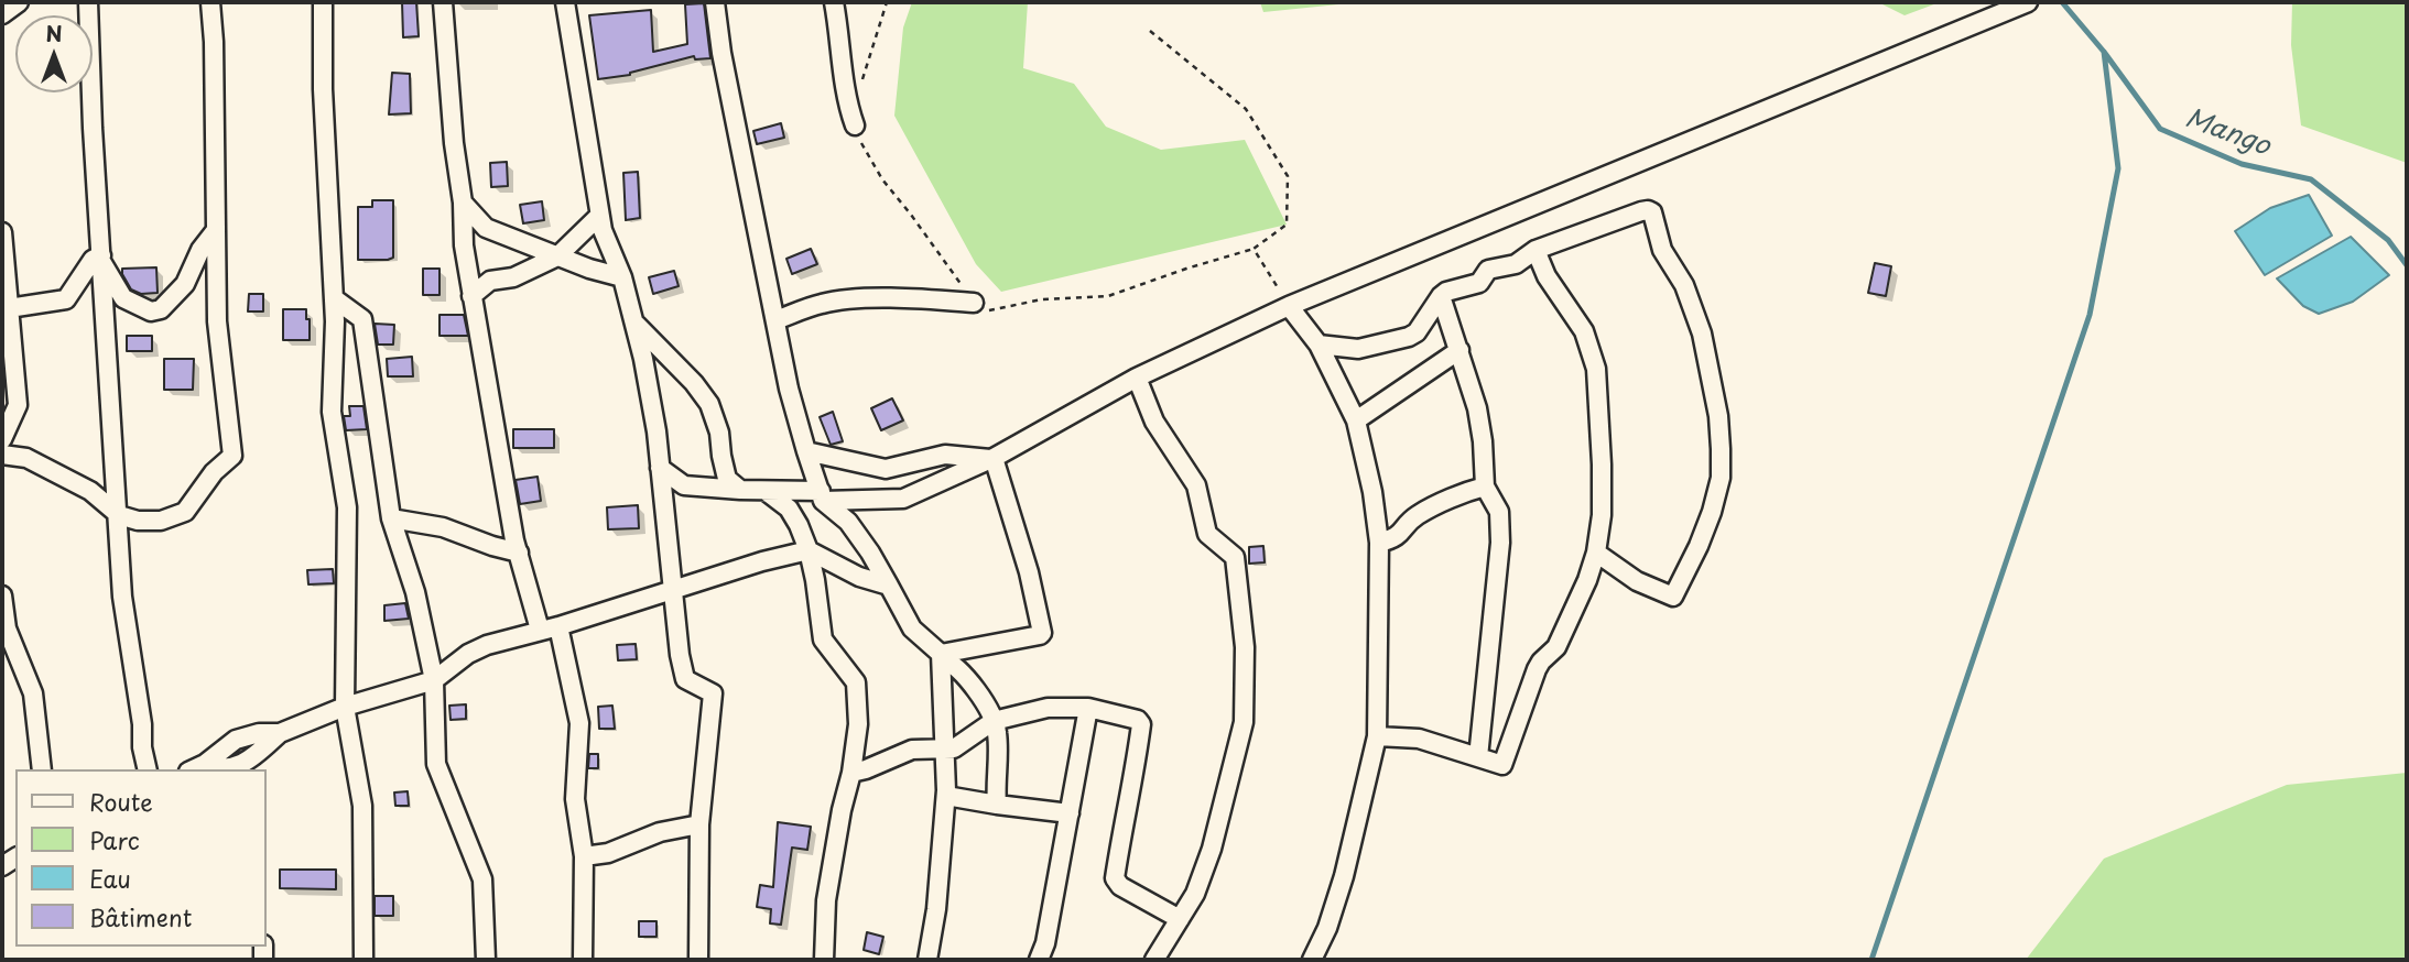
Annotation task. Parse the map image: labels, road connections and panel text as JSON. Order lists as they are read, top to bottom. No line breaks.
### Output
{"water":["Mango"],"legend":["Route","Parc","Eau","Bâtiment"],"north":"top"}
